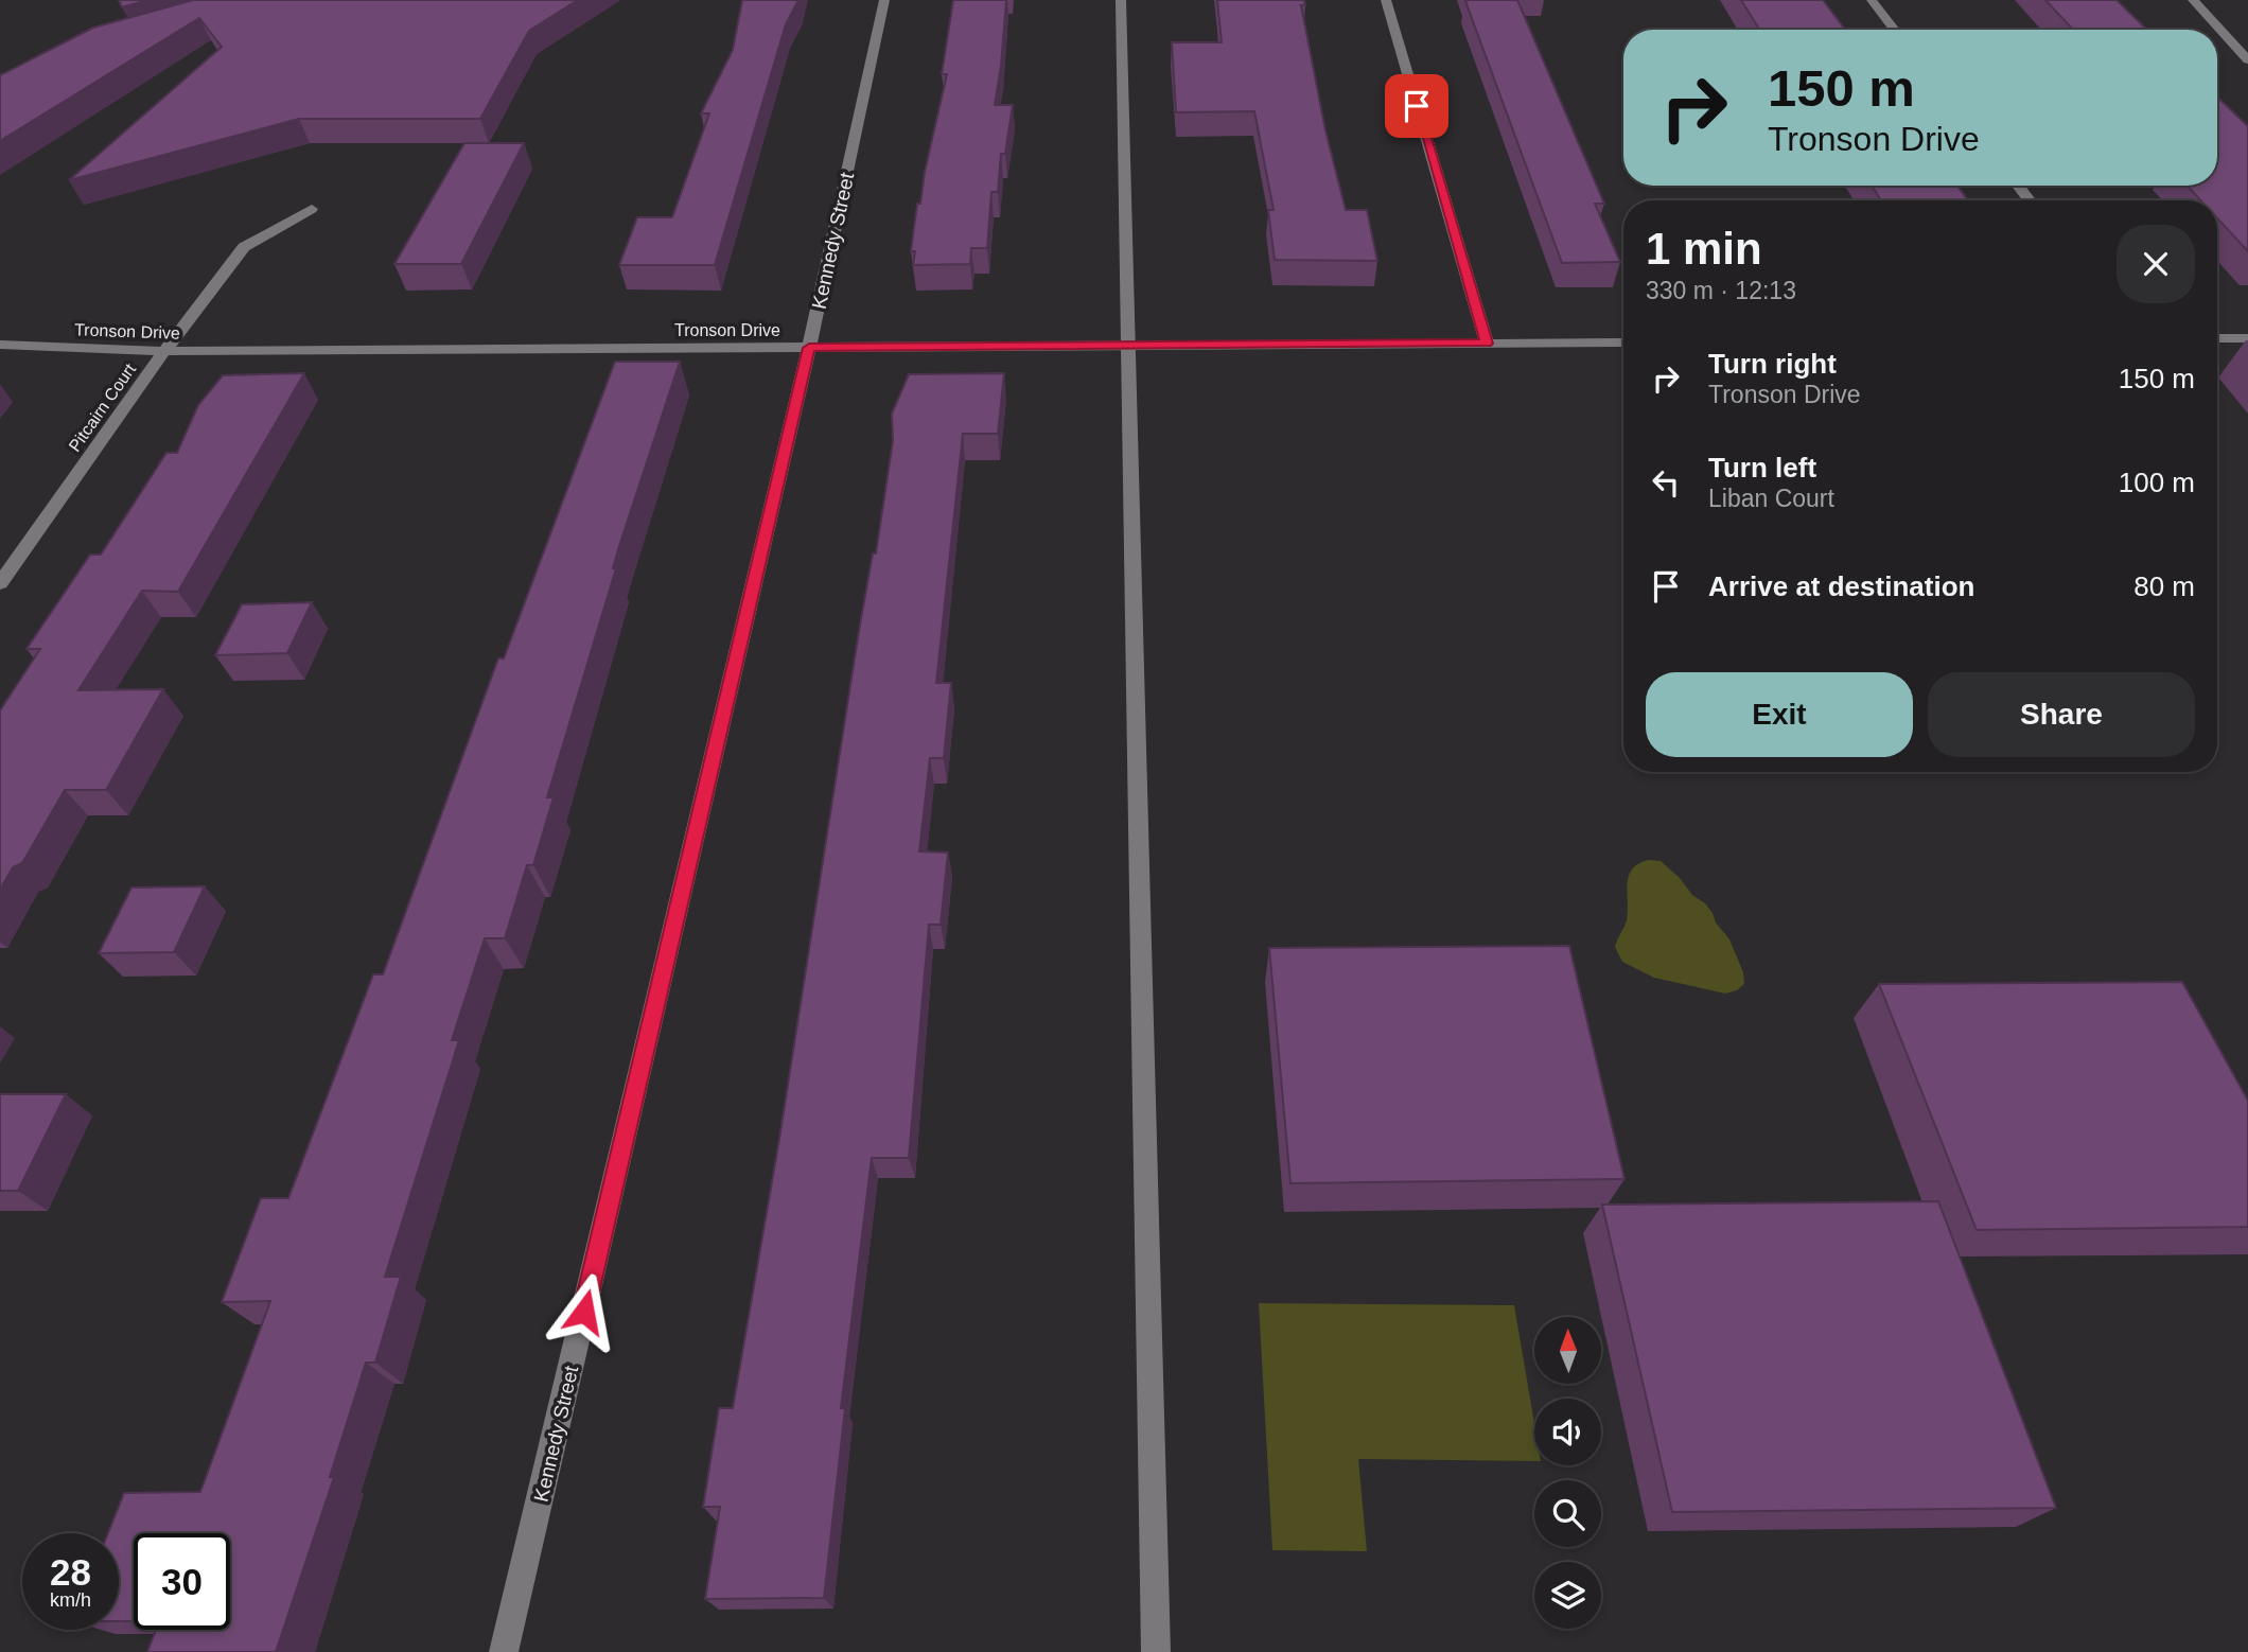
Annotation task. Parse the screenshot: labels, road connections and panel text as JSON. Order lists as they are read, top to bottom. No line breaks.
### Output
{"streets":{"street":["Kennedy Street","Tronson Drive","Pitcairn Court"]},"crossings":[["Kennedy Street","Tronson Drive"],["Tronson Drive","Pitcairn Court"]],"north":"top","page":{"turn":["150 m","Tronson Drive"],"heading":["1 min","330 m · 12:13"],"list":[{"name":"Turn right","note":"Tronson Drive","value":"150 m"},{"name":"Turn left","note":"Liban Court","value":"100 m"},{"name":"Arrive at destination","value":"80 m"}],"buttons":["Exit","Share"],"speed":"28 km/h","limit":"30"}}
